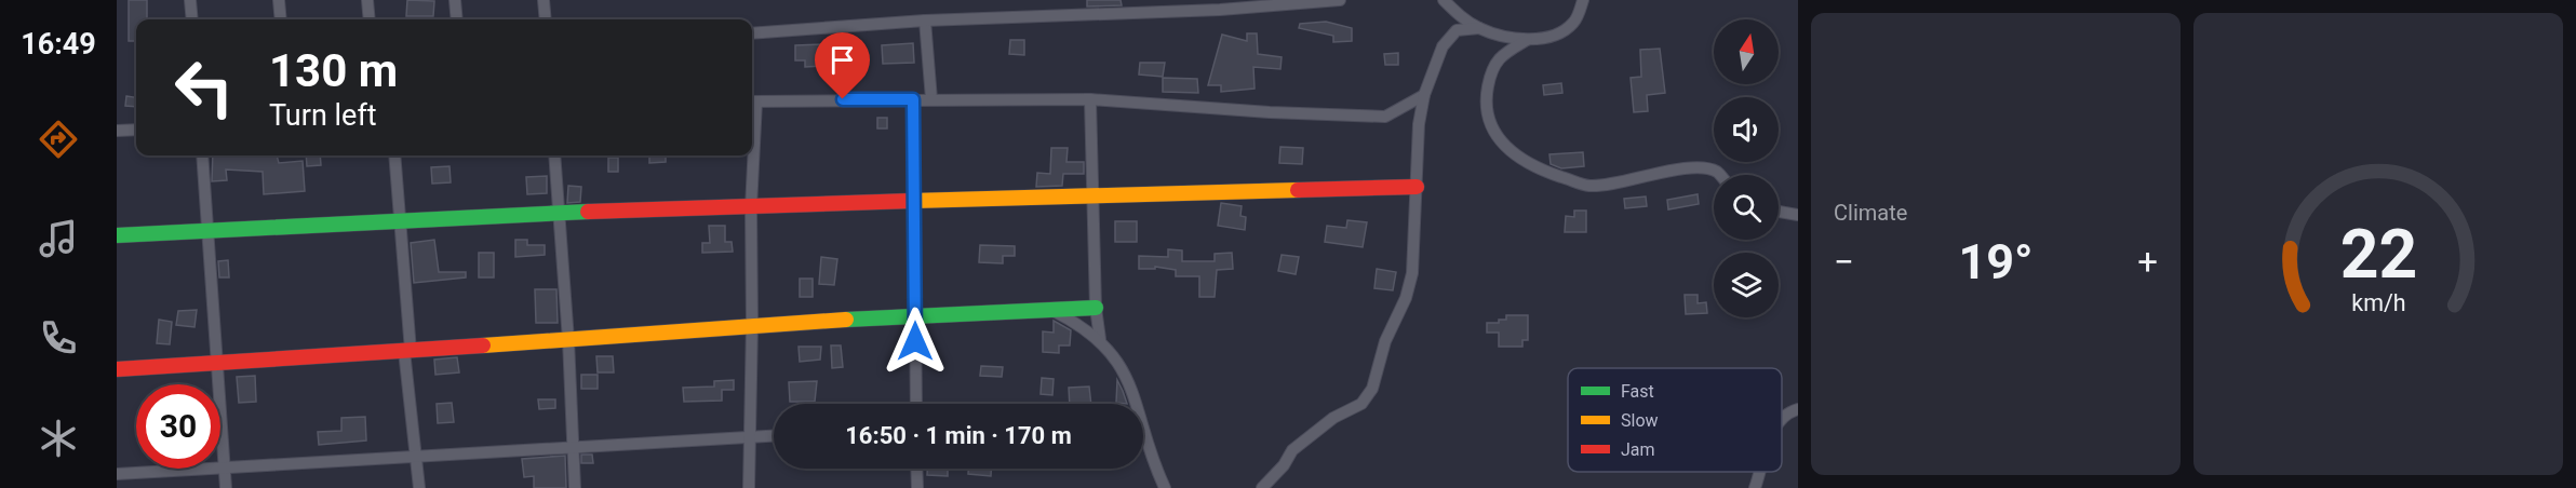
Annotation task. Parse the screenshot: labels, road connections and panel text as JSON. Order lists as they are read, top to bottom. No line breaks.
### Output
{"legend":["Fast","Slow","Jam"],"north":"top","page":{"tabs":"16:49","tile":"Climate","turn":["130 m","Turn left"],"heat":["−","19°","+"],"limit":"30","trip":"16:50 · 1 min · 170 m","gauge":["22","km/h"]}}
